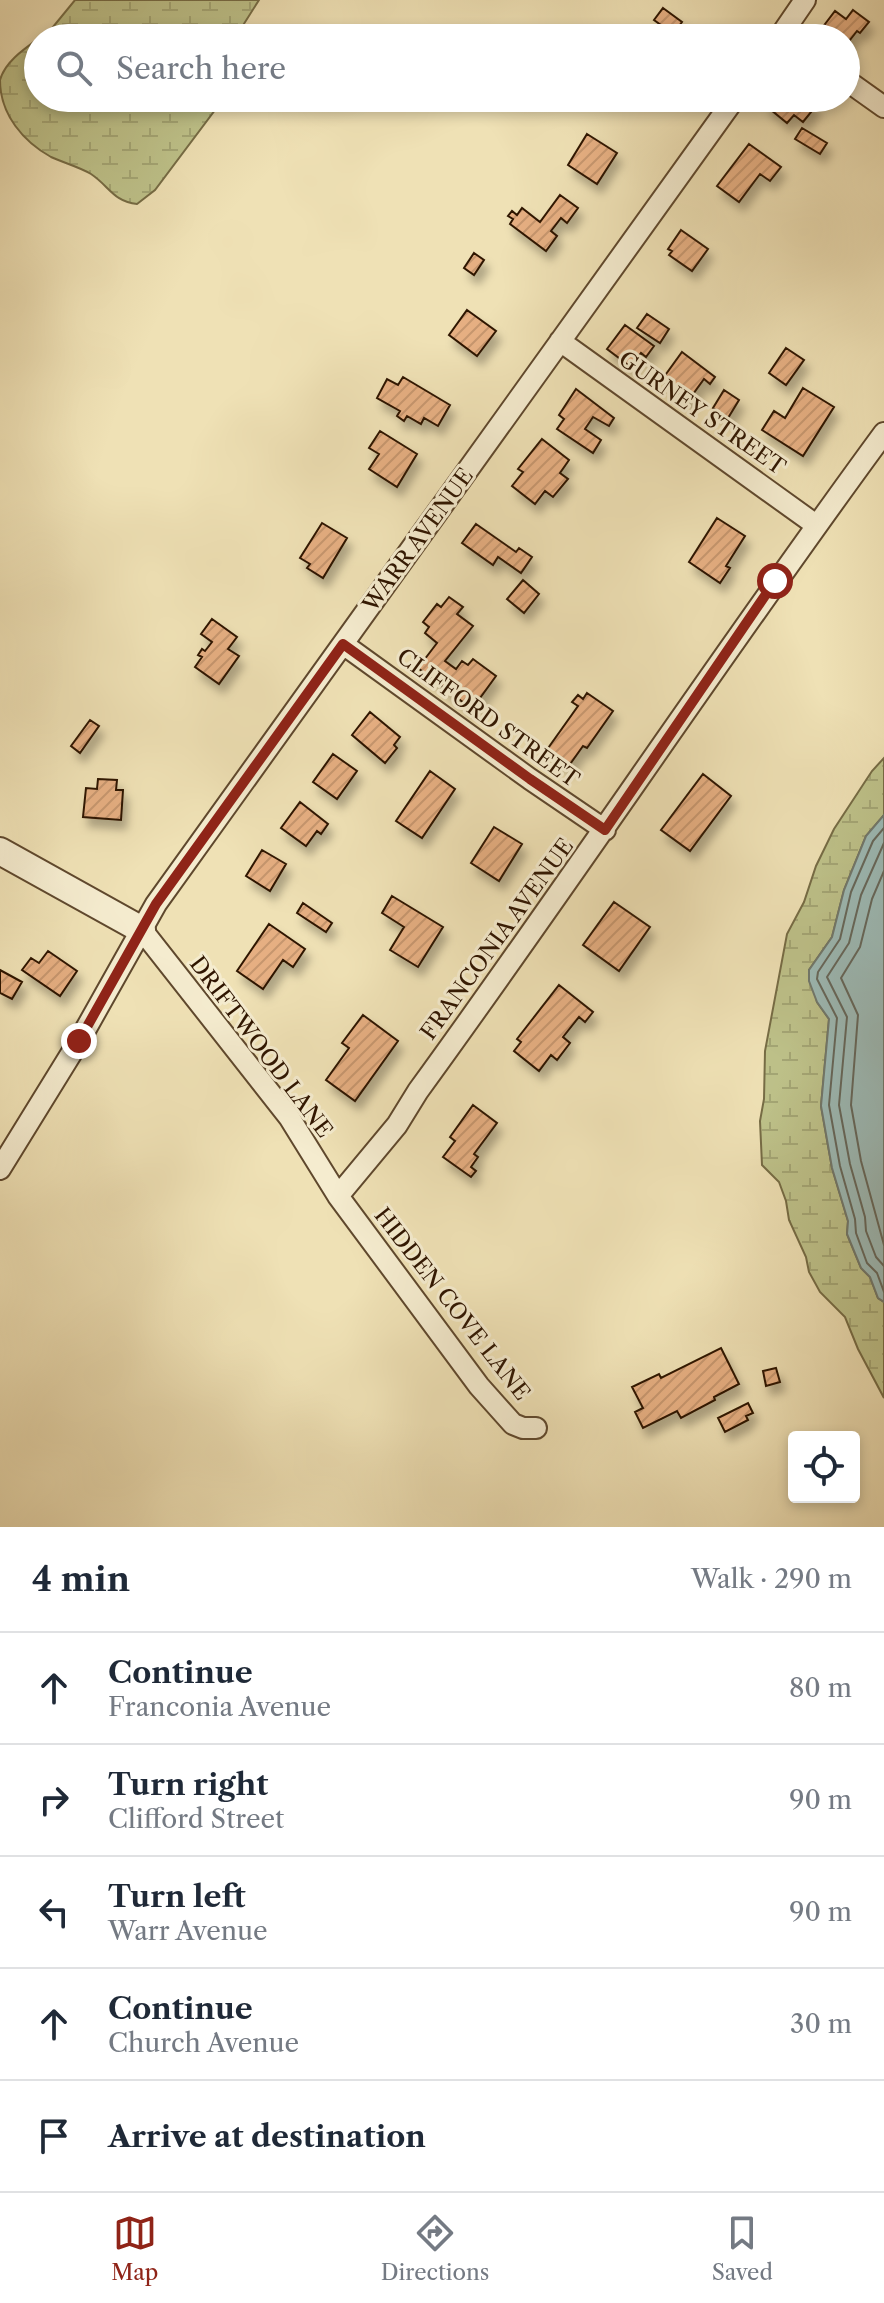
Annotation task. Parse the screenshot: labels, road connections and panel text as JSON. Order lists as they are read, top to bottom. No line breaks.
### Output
{"streets":{"street":["GURNEY STREET","WARR AVENUE","CLIFFORD STREET","FRANCONIA AVENUE","DRIFTWOOD LANE","HIDDEN COVE LANE"]},"crossings":[["GURNEY STREET","WARR AVENUE"],["GURNEY STREET","FRANCONIA AVENUE"],["WARR AVENUE","CLIFFORD STREET"],["WARR AVENUE","DRIFTWOOD LANE"],["CLIFFORD STREET","FRANCONIA AVENUE"],["FRANCONIA AVENUE","DRIFTWOOD LANE"],["FRANCONIA AVENUE","HIDDEN COVE LANE"],["DRIFTWOOD LANE","HIDDEN COVE LANE"]],"page":{"search":"Search here","heading":["4 min","Walk · 290 m"],"list":[["Continue","Franconia Avenue","80 m"],["Turn right","Clifford Street","90 m"],["Turn left","Warr Avenue","90 m"],["Continue","Church Avenue","30 m"],"Arrive at destination"],"nav":["Map","Directions","Saved"]}}
